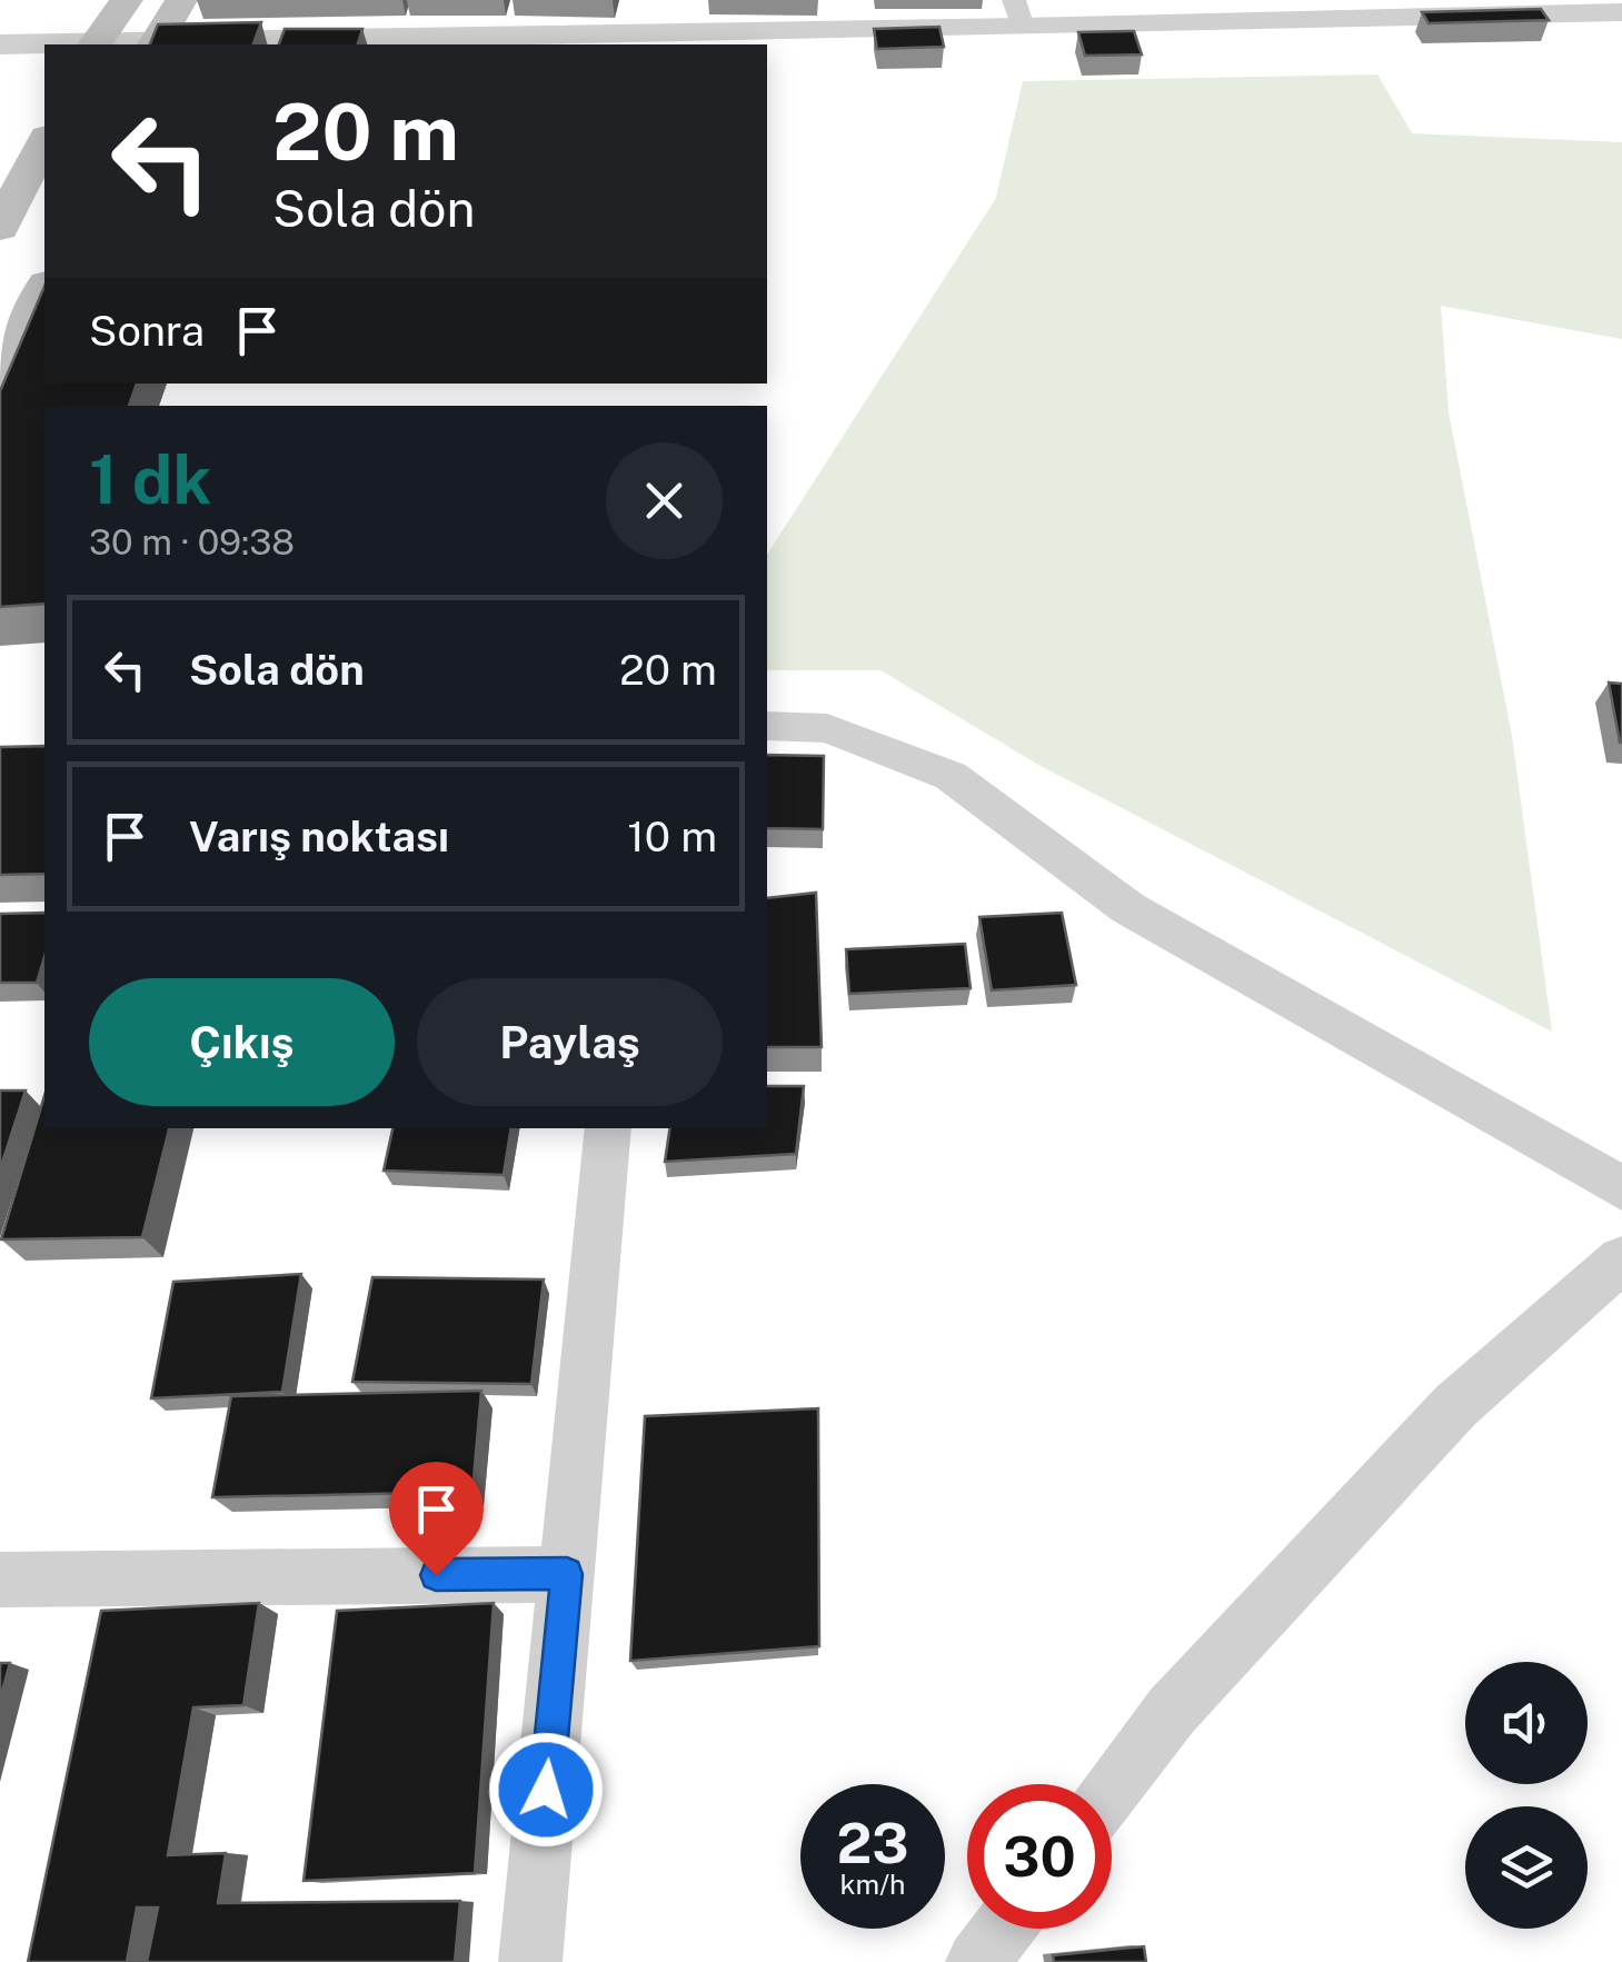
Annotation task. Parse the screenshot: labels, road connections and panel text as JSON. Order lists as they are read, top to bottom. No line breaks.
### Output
{"page":{"turn":["20 m","Sola dön"],"then":"Sonra","heading":["1 dk","30 m · 09:38"],"list":[{"name":"Sola dön","value":"20 m"},{"name":"Varış noktası","value":"10 m"}],"buttons":["Çıkış","Paylaş"],"speed":"23 km/h","limit":"30"}}
